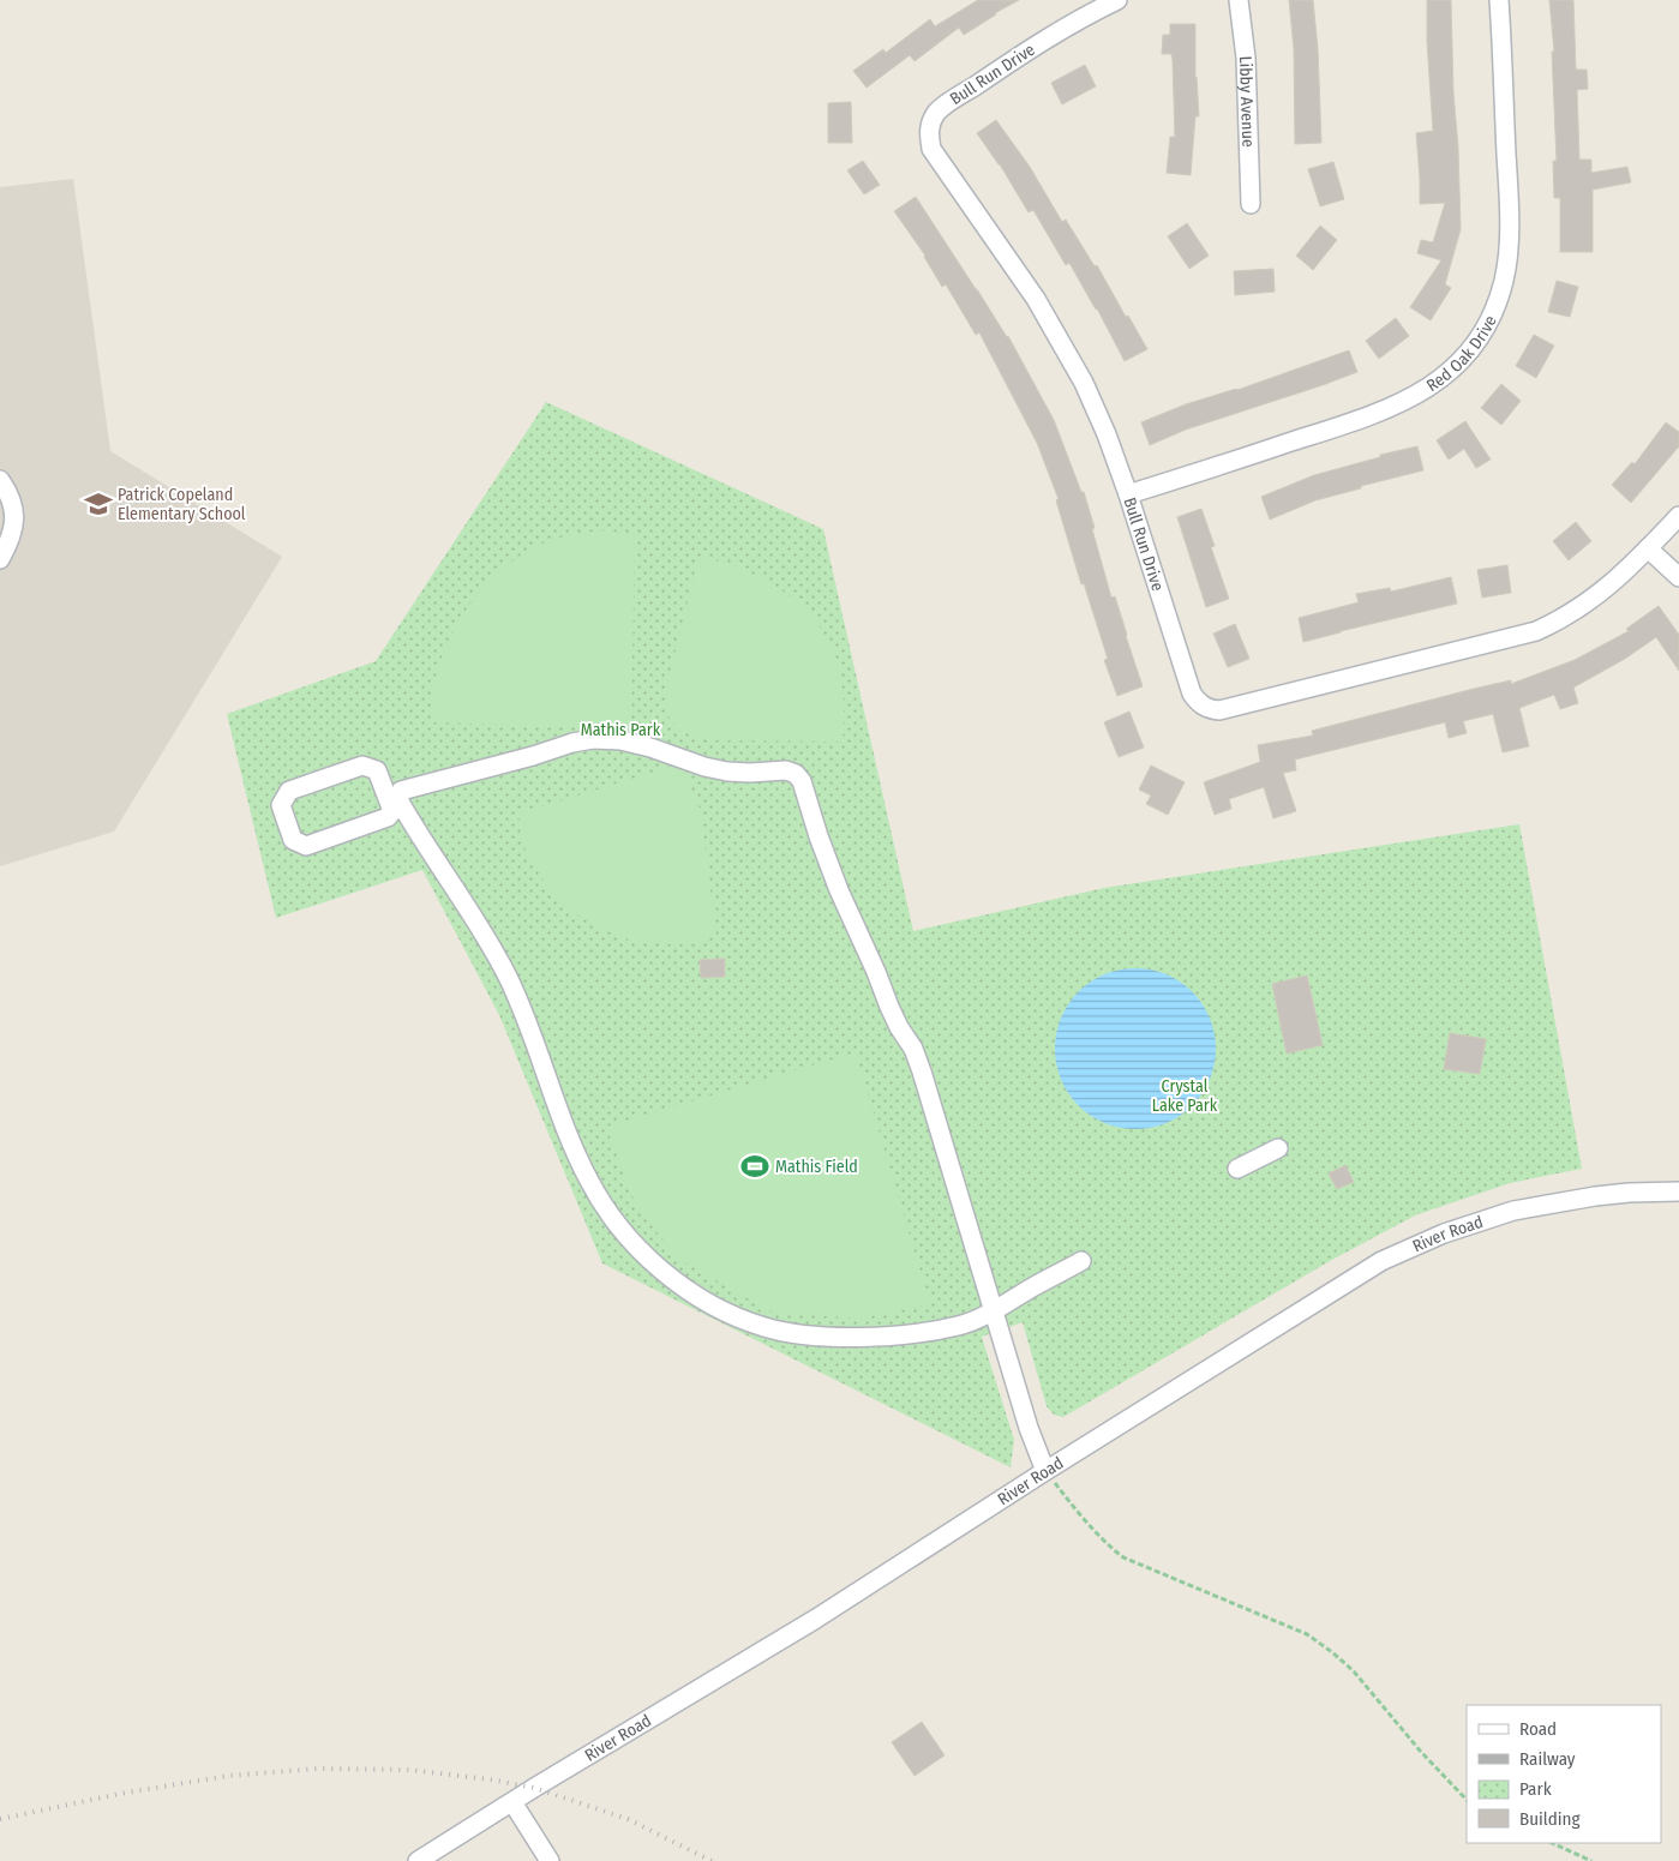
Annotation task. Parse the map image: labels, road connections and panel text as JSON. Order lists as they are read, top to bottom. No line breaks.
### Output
{"streets":{"street":["Bull Run Drive","Libby Avenue","Red Oak Drive","River Road"]},"crossings":[["Bull Run Drive","Red Oak Drive"]],"parks":["Mathis Park","Crystal Lake Park"],"places":{"school or university":["Patrick Copeland Elementary School"],"sports":["Mathis Field"]},"legend":["Road","Railway","Park","Building"]}
